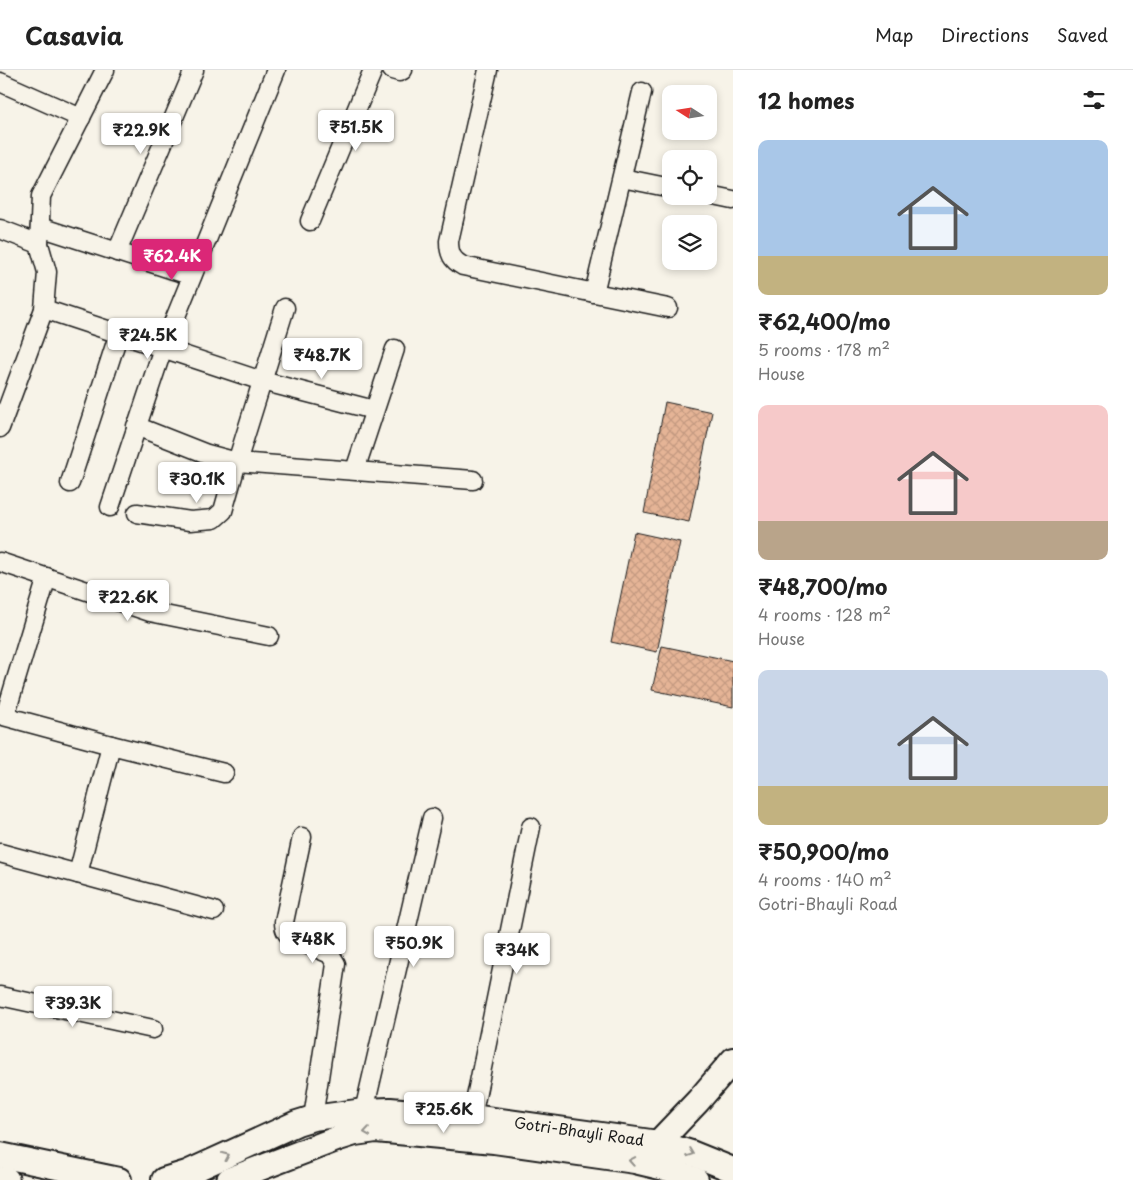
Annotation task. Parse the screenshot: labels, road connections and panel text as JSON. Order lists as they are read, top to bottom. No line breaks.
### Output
{"streets":{"street":["Gotri-Bhayli Road"]},"north":"left","page":{"header":"Casavia","nav":["Map","Directions","Saved"],"heading":"12 homes","price":["₹51.5K","₹22.9K","₹62.4K","₹24.5K","₹48.7K","₹30.1K","₹22.6K","₹48K","₹50.9K","₹34K","₹39.3K","₹25.6K"],"list":[{"name":"₹62,400/mo","note":"5 rooms · 178 m² · House"},{"name":"₹48,700/mo","note":"4 rooms · 128 m² · House"},{"name":"₹50,900/mo","note":"4 rooms · 140 m² · Gotri-Bhayli Road"}]}}
